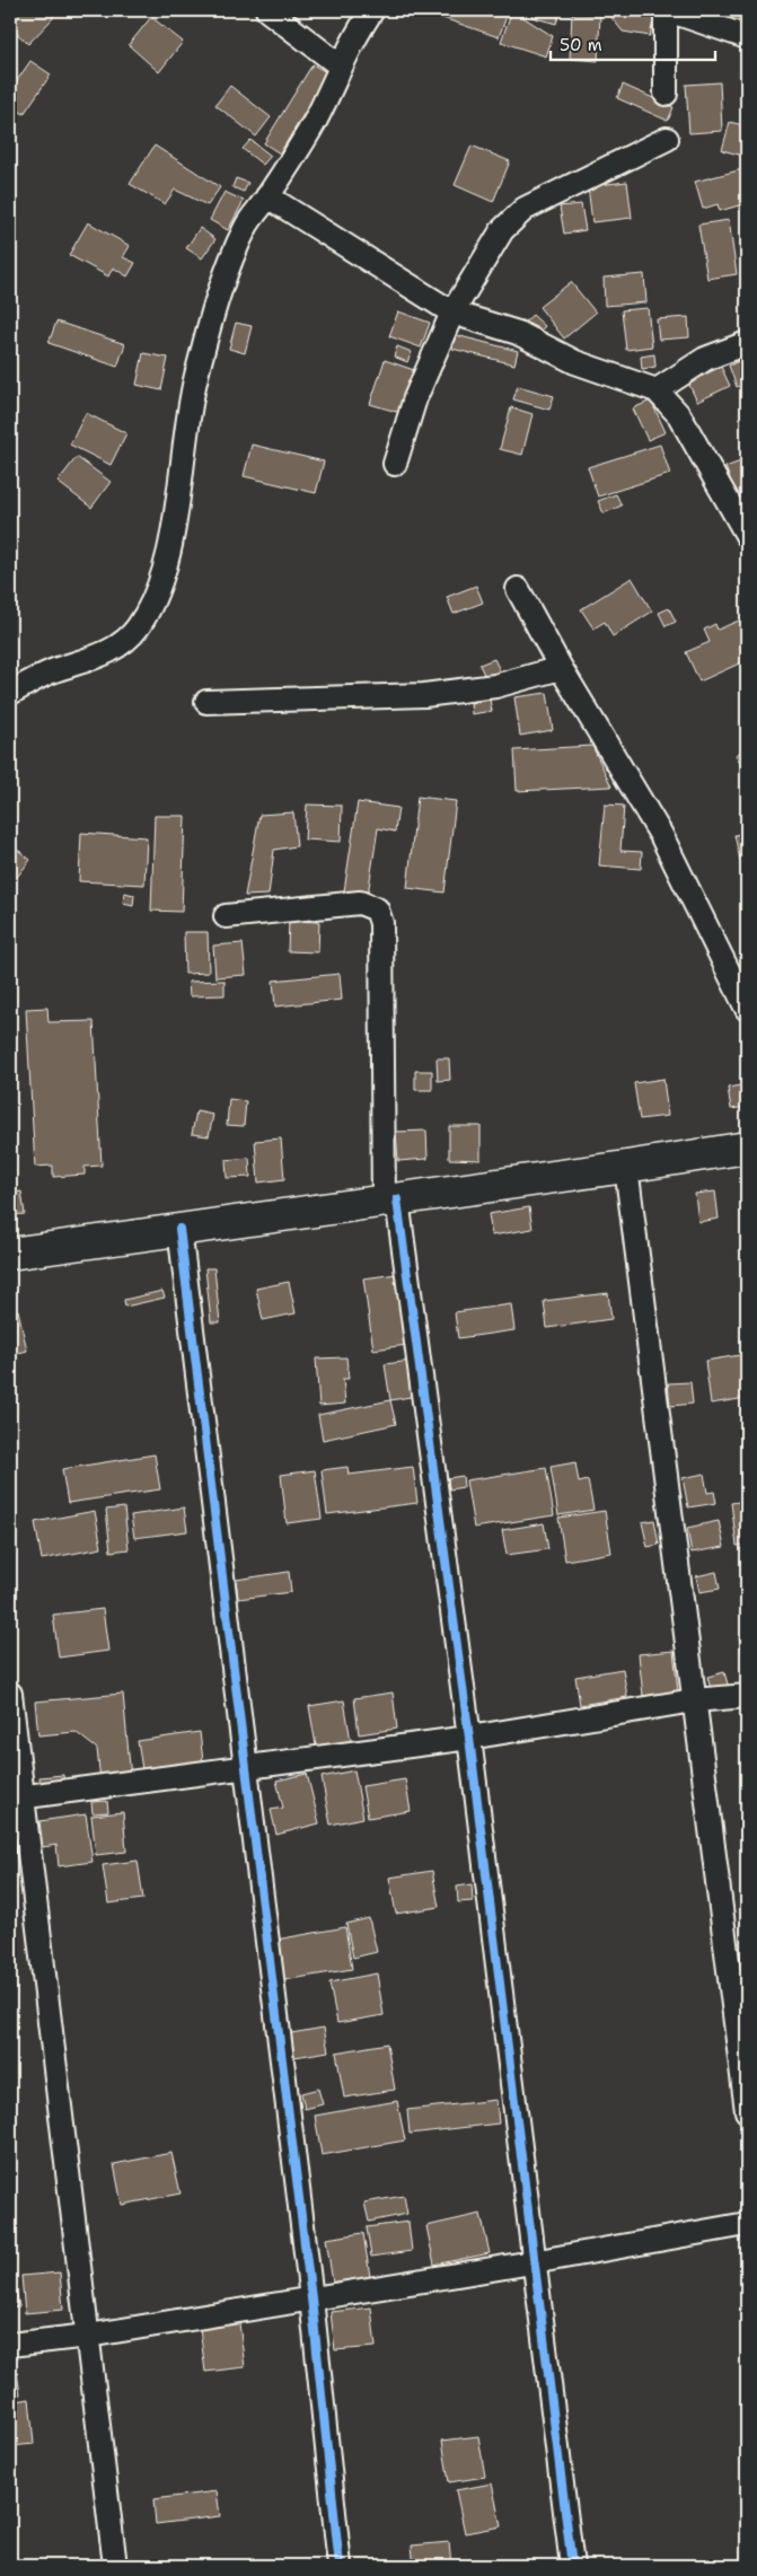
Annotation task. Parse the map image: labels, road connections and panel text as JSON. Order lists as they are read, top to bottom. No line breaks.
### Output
{"scale_bar":"50 m"}
